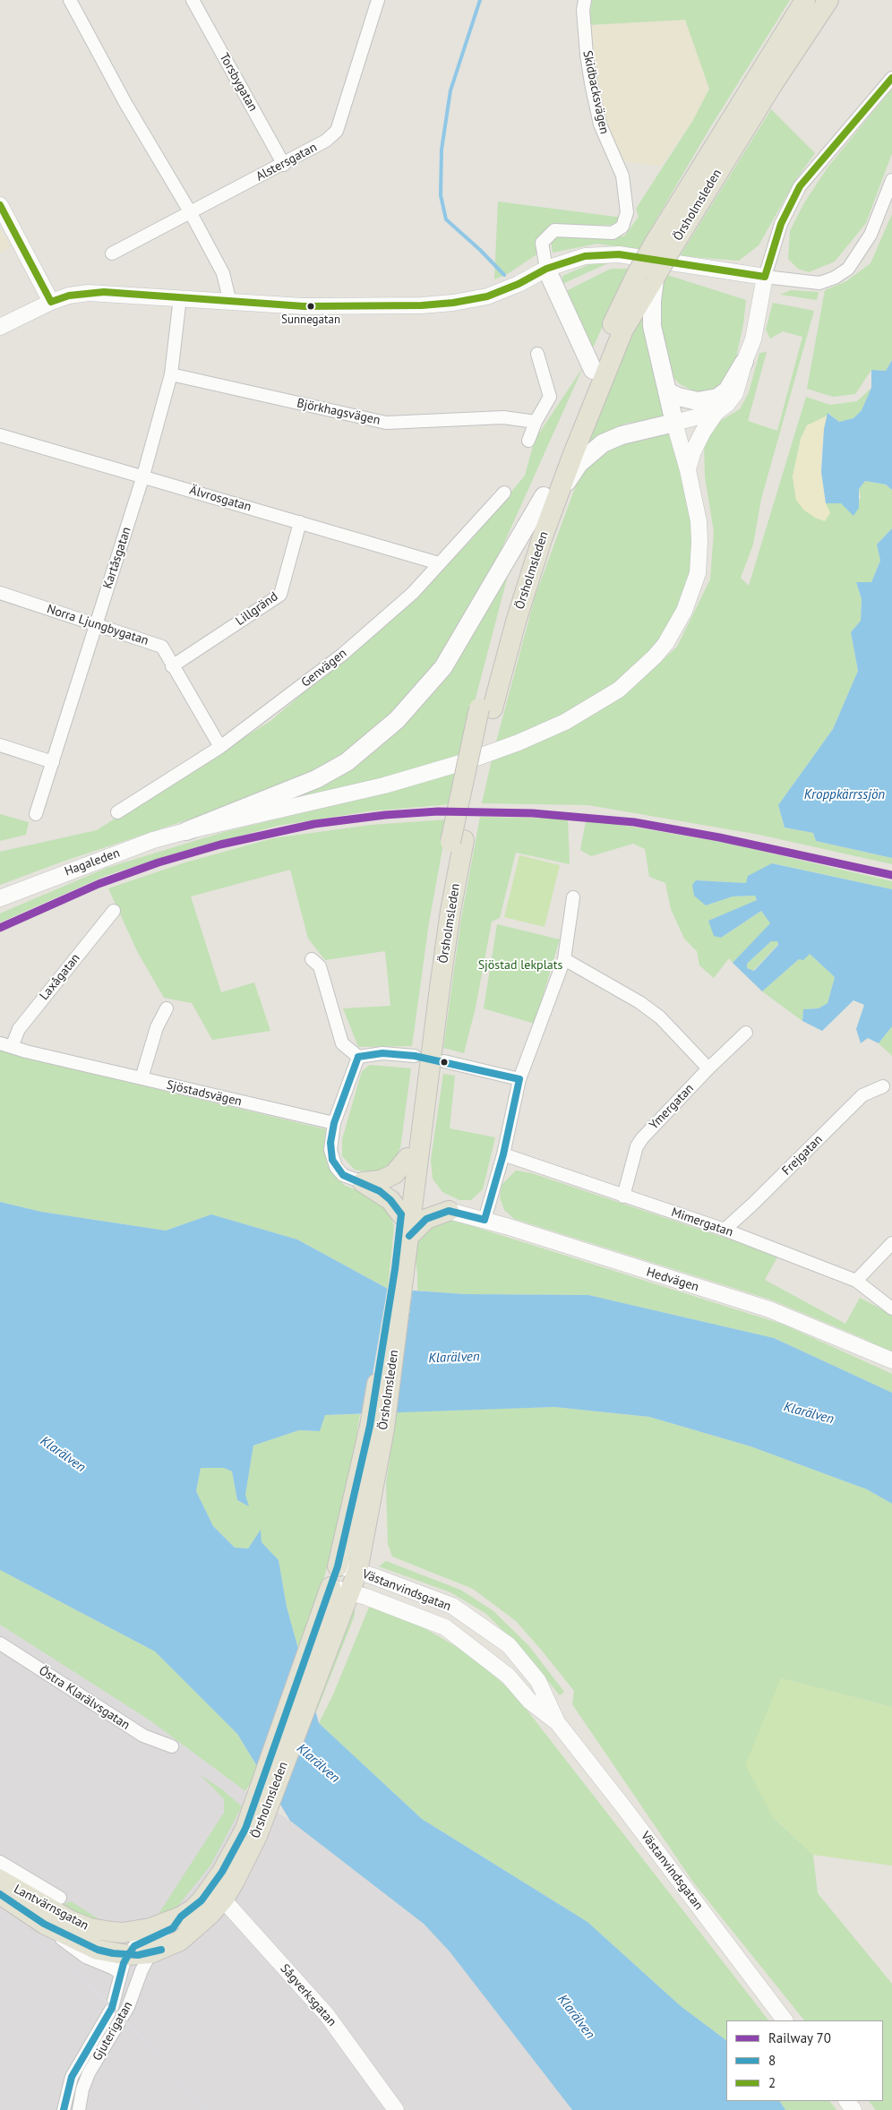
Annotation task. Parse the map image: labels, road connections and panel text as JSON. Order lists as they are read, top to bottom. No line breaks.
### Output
{"streets":{"main road":["Örsholmsleden","Lantvärnsgatan"],"street":["Torsbygatan","Skidbacksvägen","Alstersgatan","Björkhagsvägen","Älvrosgatan","Kartåsgatan","Lillgränd","Norra Ljungbygatan","Genvägen","Hagaleden","Laxågatan","Sjöstadsvägen","Ymergatan","Frejgatan","Mimergatan","Hedvägen","Västanvindsgatan","Östra Klarälvsgatan","Sågverksgatan","Gjuterigatan"]},"crossings":[["Torsbygatan","Alstersgatan"],["Örsholmsleden","Västanvindsgatan"],["Örsholmsleden","Lantvärnsgatan"],["Örsholmsleden","Sågverksgatan"],["Björkhagsvägen","Kartåsgatan"],["Älvrosgatan","Kartåsgatan"],["Älvrosgatan","Lillgränd"],["Älvrosgatan","Genvägen"],["Kartåsgatan","Norra Ljungbygatan"],["Lillgränd","Norra Ljungbygatan"],["Norra Ljungbygatan","Genvägen"],["Laxågatan","Sjöstadsvägen"],["Ymergatan","Mimergatan"],["Frejgatan","Mimergatan"],["Lantvärnsgatan","Sågverksgatan"],["Lantvärnsgatan","Gjuterigatan"]],"water":["Kroppkärrssjön","Klarälven"],"parks":["Sjöstad lekplats"],"places":["Sunnegatan"],"lines":["transit line 2","rail line 70","transit line 8"],"legend":["Railway 70","8","2"]}
